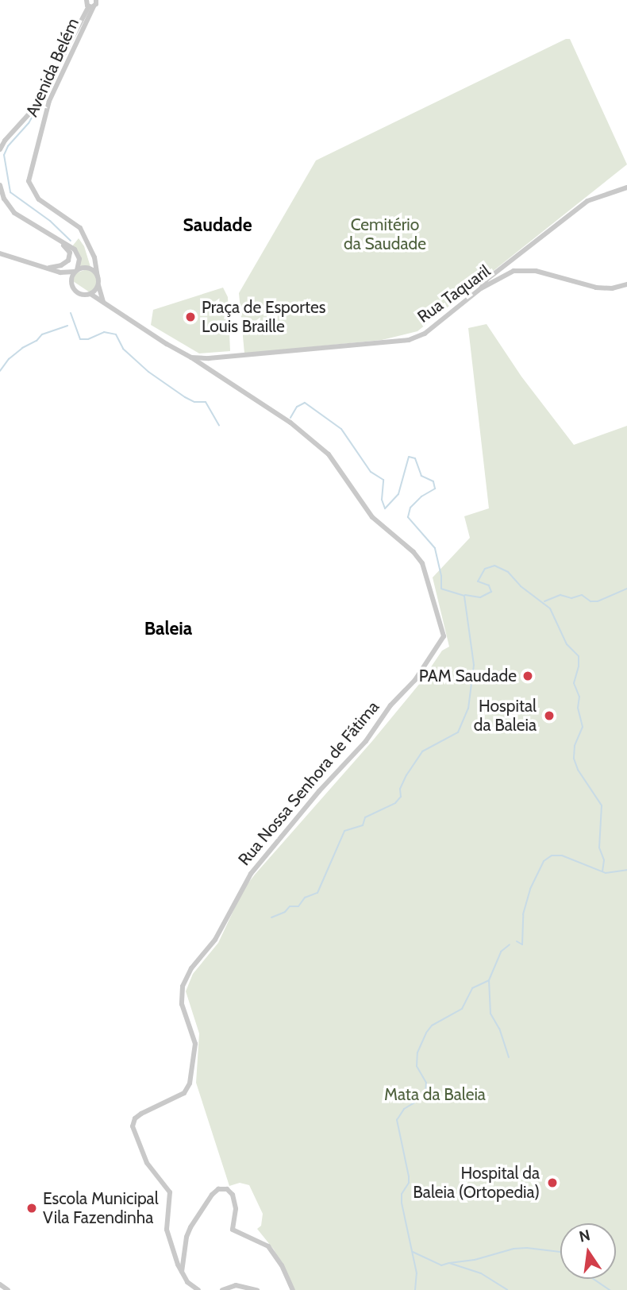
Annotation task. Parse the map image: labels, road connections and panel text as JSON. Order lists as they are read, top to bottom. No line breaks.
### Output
{"streets":{"street":["Avenida Belém","Rua Taquaril","Rua Nossa Senhora de Fátima"]},"districts":["Saudade","Baleia"],"parks":["Cemitério da Saudade","Mata da Baleia"],"places":["Praça de Esportes Louis Braille","PAM Saudade","Hospital da Baleia","Hospital da Baleia (Ortopedia)","Escola Municipal Vila Fazendinha"],"north":"top"}
